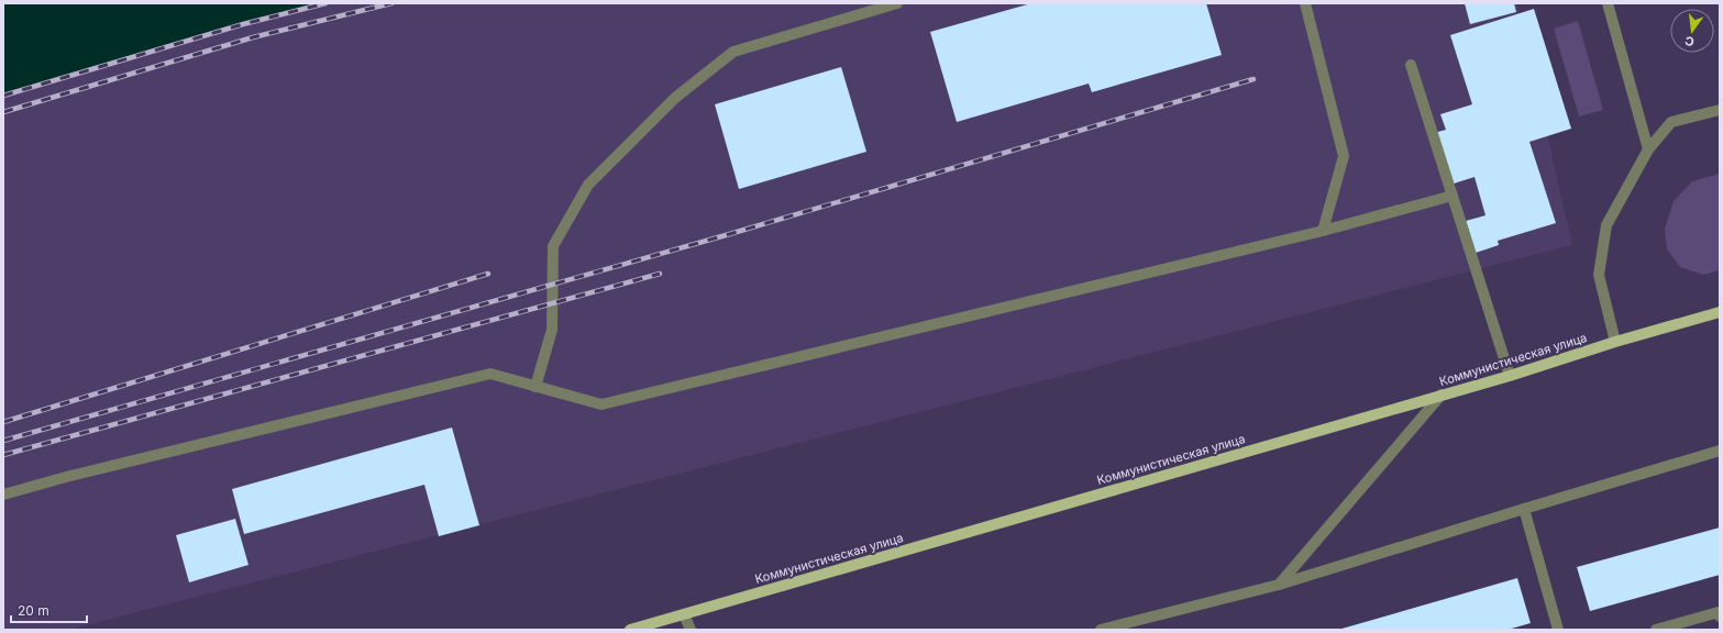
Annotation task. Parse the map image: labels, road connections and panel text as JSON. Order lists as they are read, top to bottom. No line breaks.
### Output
{"streets":{"main road":["Коммунистическая улица"]},"scale_bar":"20 m","north":"bottom"}
